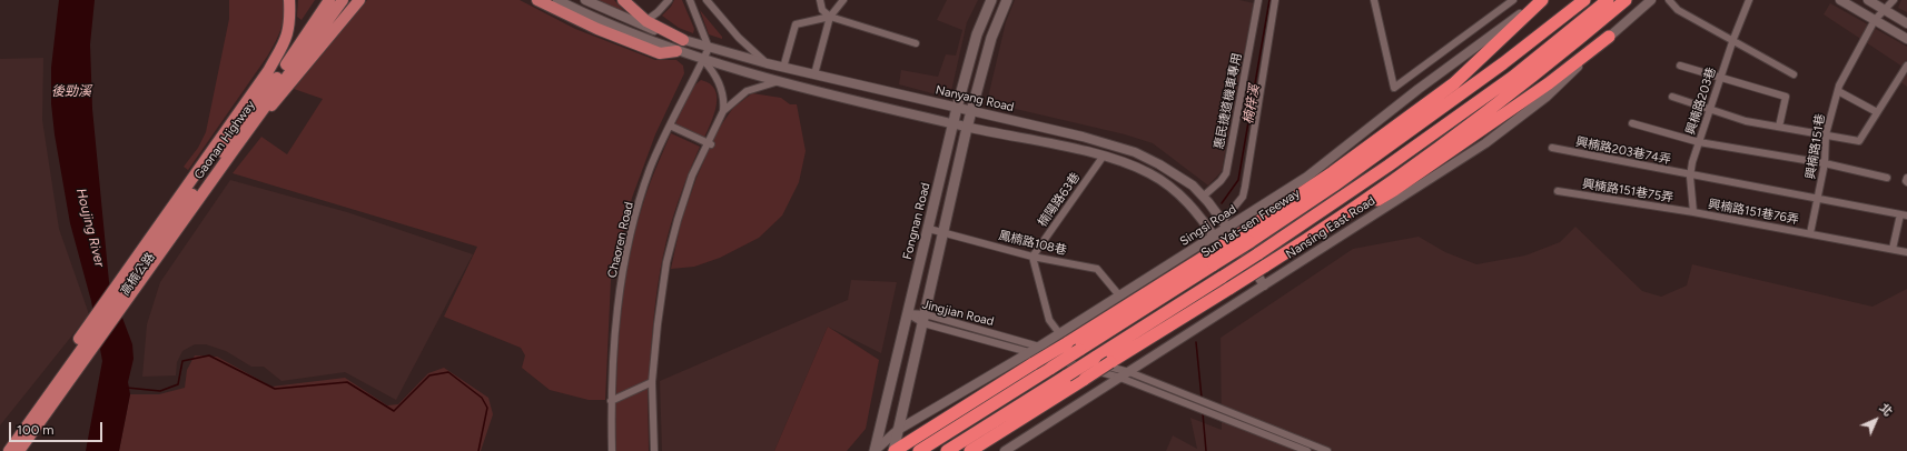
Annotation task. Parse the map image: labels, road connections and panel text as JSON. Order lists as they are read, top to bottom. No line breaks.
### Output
{"streets":{"highway":["Sun Yat-sen Freeway"],"main road":["Gaonan Highway","Fongnan Road","高楠公路"],"street":["Nanyang Road","惠民捷道機車專用","興楠路203巷","興楠路151巷","興楠路203巷74弄","興楠路151巷75弄","楠陽路63巷","興楠路151巷76弄","Singsi Road","Nansing East Road","Chaoren Road","鳳楠路108巷","Jingjian Road"]},"crossings":[["Nanyang Road","惠民捷道機車專用"],["Nanyang Road","Fongnan Road"],["Nanyang Road","Singsi Road"],["Nanyang Road","Nansing East Road"],["Nanyang Road","Chaoren Road"],["興楠路203巷","興楠路203巷74弄"],["興楠路203巷","興楠路151巷75弄"],["興楠路203巷","興楠路151巷76弄"],["Gaonan Highway","高楠公路"],["興楠路151巷","興楠路203巷74弄"],["興楠路151巷","興楠路151巷76弄"],["興楠路151巷75弄","興楠路151巷76弄"],["楠陽路63巷","鳳楠路108巷"],["Fongnan Road","Singsi Road"],["Fongnan Road","鳳楠路108巷"],["Fongnan Road","Jingjian Road"],["Sun Yat-sen Freeway","Singsi Road"],["Singsi Road","鳳楠路108巷"],["Singsi Road","Jingjian Road"],["Nansing East Road","Jingjian Road"]],"water":["後勁溪","楠梓溪","Houjing River"],"scale_bar":"100 m","north":"top right"}
